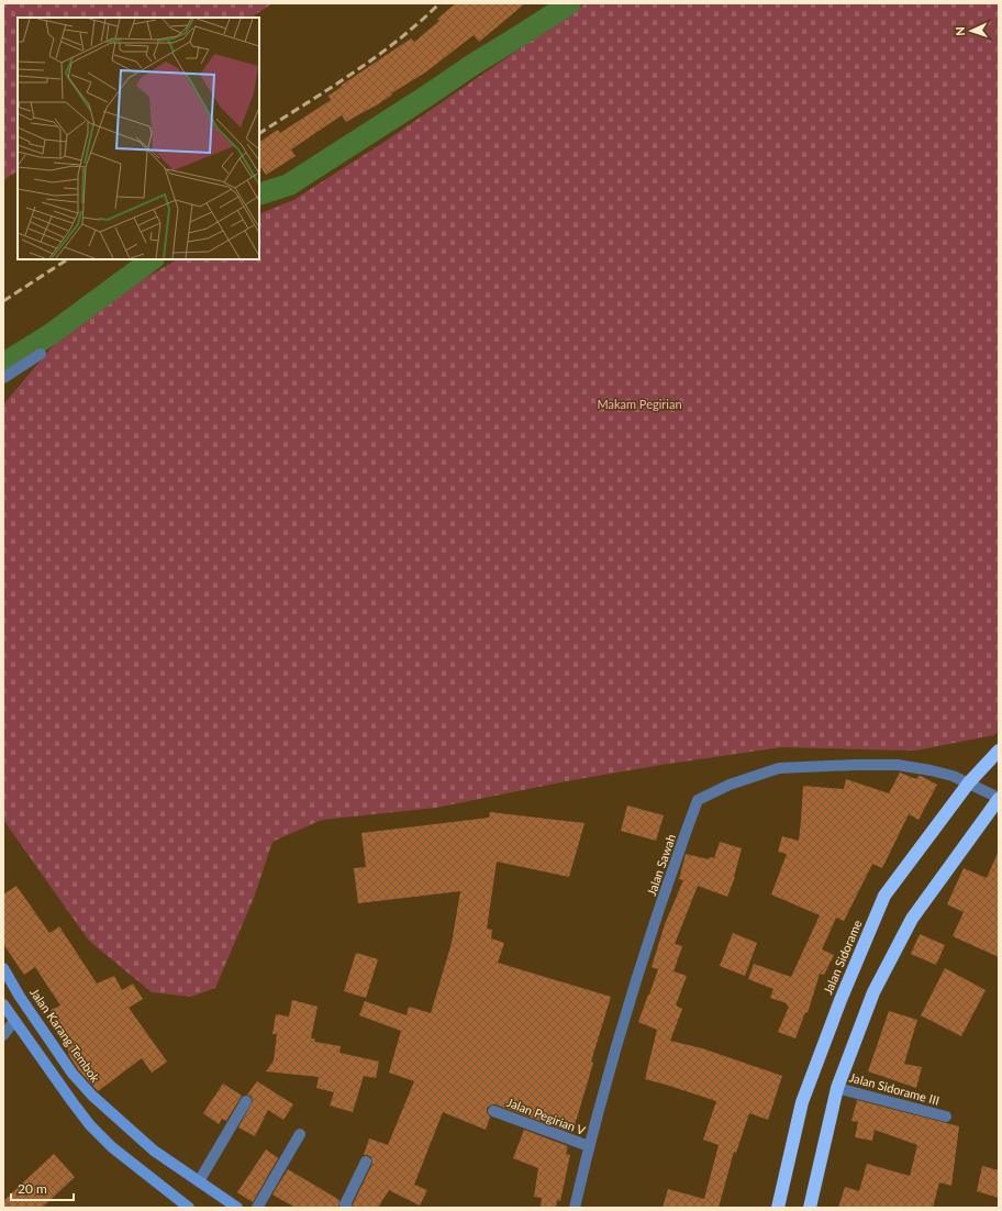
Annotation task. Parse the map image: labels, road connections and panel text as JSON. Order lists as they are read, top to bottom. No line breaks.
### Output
{"streets":{"highway":["Jalan Sidorame"],"main road":["Jalan Karang Tembok"],"street":["Jalan Sawah","Jalan Sidorame III","Jalan Pegirian V"]},"crossings":[["Jalan Sawah","Jalan Sidorame"],["Jalan Sawah","Jalan Pegirian V"]],"parks":["Makam Pegirian"],"scale_bar":"20 m","north":"left"}
